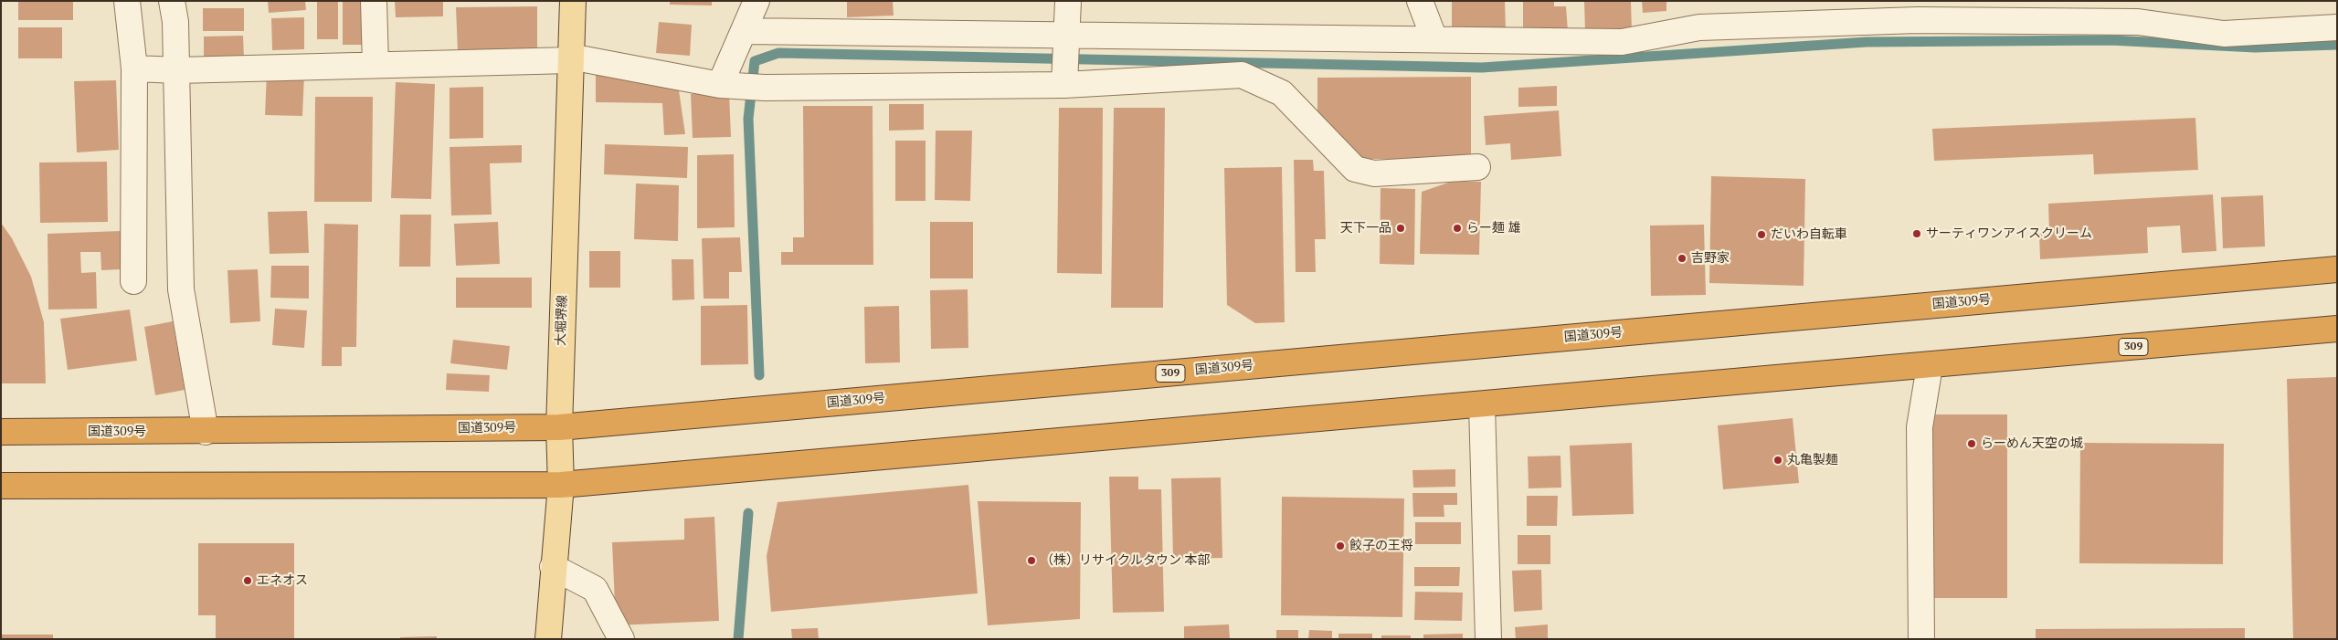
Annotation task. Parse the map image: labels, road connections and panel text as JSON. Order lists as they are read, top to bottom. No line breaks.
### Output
{"streets":{"highway":["国道309号","309"],"main road":["大堀堺線"]},"crossings":[["国道309号","大堀堺線"],["大堀堺線","309"]],"places":["天下一品","らー麺 雄","サーティワンアイスクリーム","だいわ自転車","吉野家","らーめん天空の城","丸亀製麺","餃子の王将","（株）リサイクルタウン 本部","エネオス"]}
